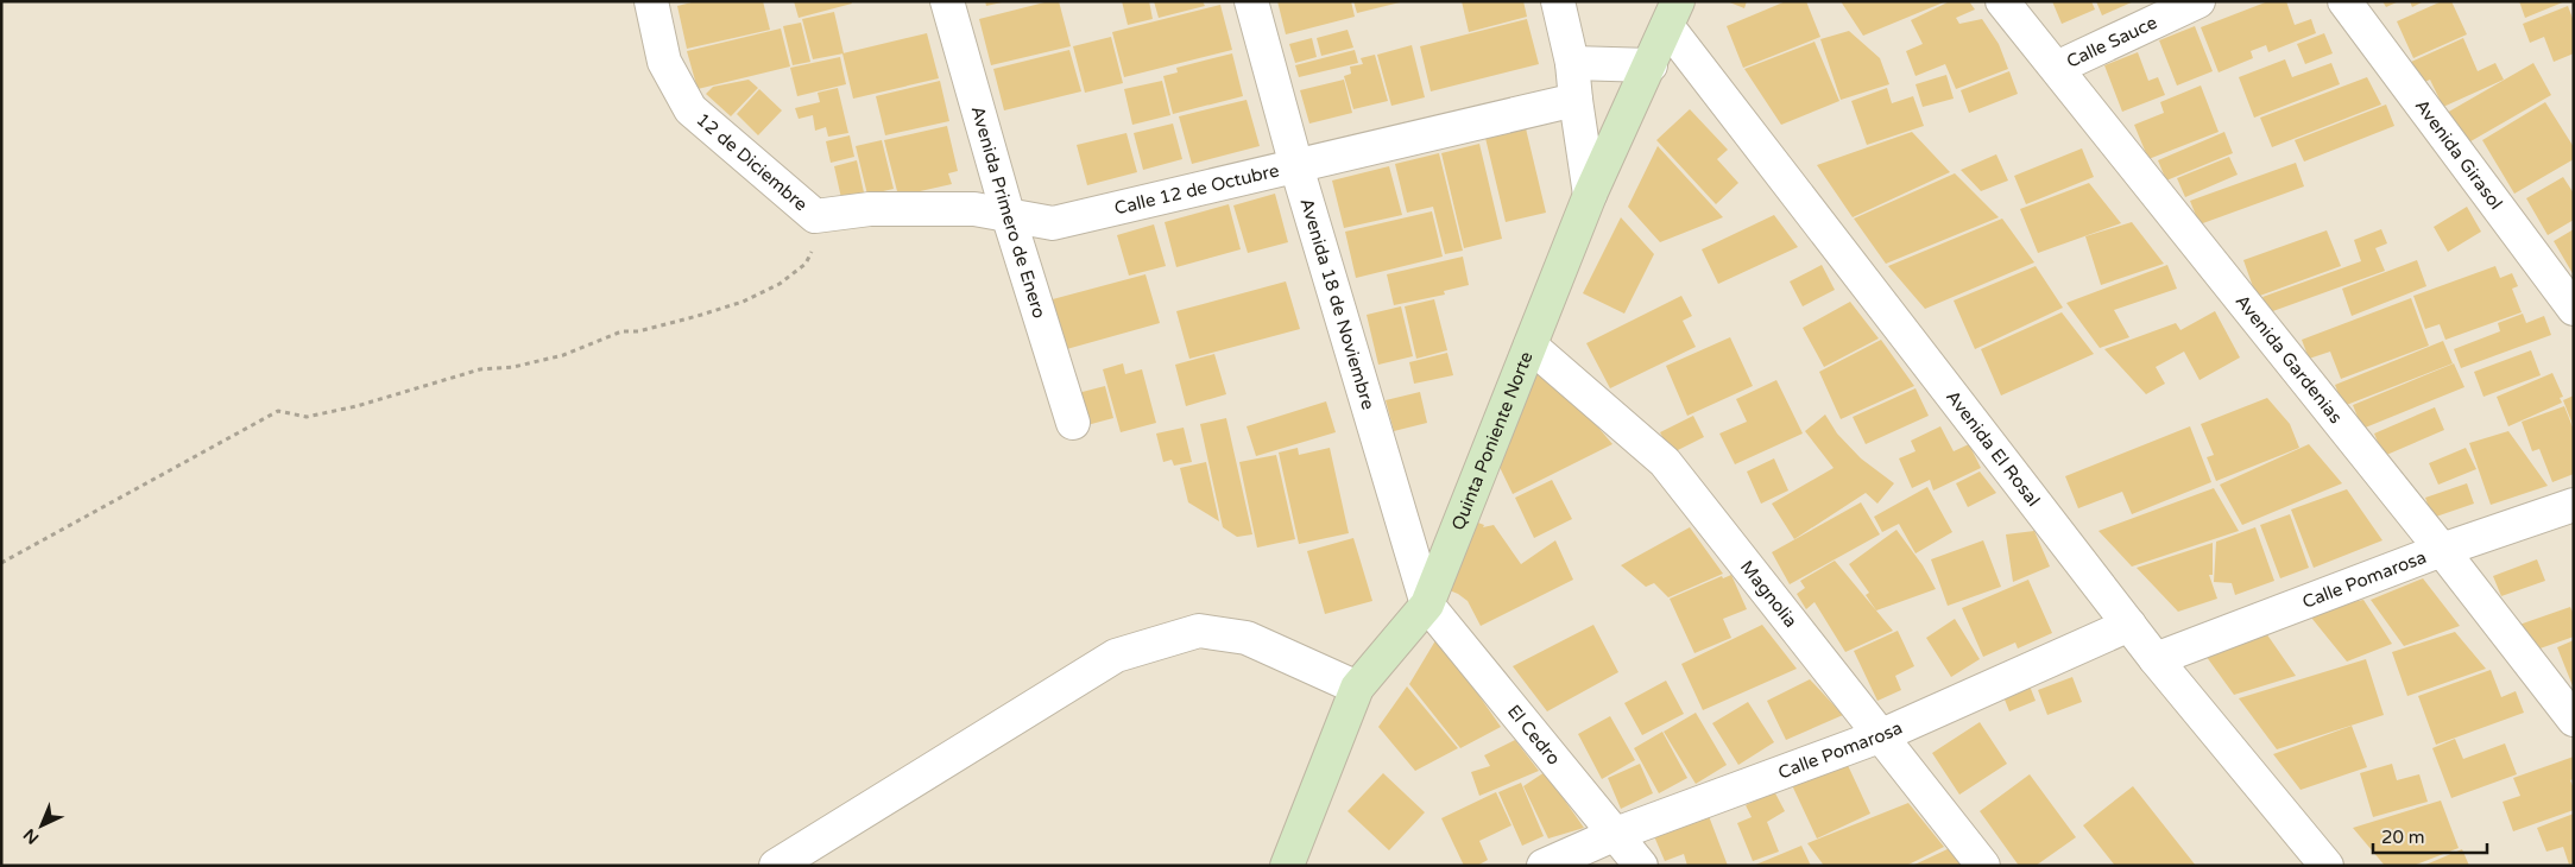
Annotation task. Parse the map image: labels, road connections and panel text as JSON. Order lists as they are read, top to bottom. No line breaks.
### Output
{"streets":{"street":["Calle Sauce","Avenida Girasol","12 de Diciembre","Calle 12 de Octubre","Avenida Primero de Enero","Avenida 18 de Noviembre","Avenida Gardenias","Quinta Poniente Norte","Avenida El Rosal","Calle Pomarosa","Magnolia","El Cedro"]},"crossings":[["Calle Sauce","Avenida Gardenias"],["12 de Diciembre","Calle 12 de Octubre"],["Calle 12 de Octubre","Avenida Primero de Enero"],["Calle 12 de Octubre","Avenida 18 de Noviembre"],["Avenida 18 de Noviembre","Quinta Poniente Norte"],["Avenida 18 de Noviembre","El Cedro"],["Avenida Gardenias","Calle Pomarosa"],["Quinta Poniente Norte","Avenida El Rosal"],["Quinta Poniente Norte","Magnolia"],["Quinta Poniente Norte","El Cedro"],["Avenida El Rosal","Calle Pomarosa"],["Calle Pomarosa","Magnolia"],["Calle Pomarosa","El Cedro"]],"scale_bar":"20 m","north":"bottom left"}
